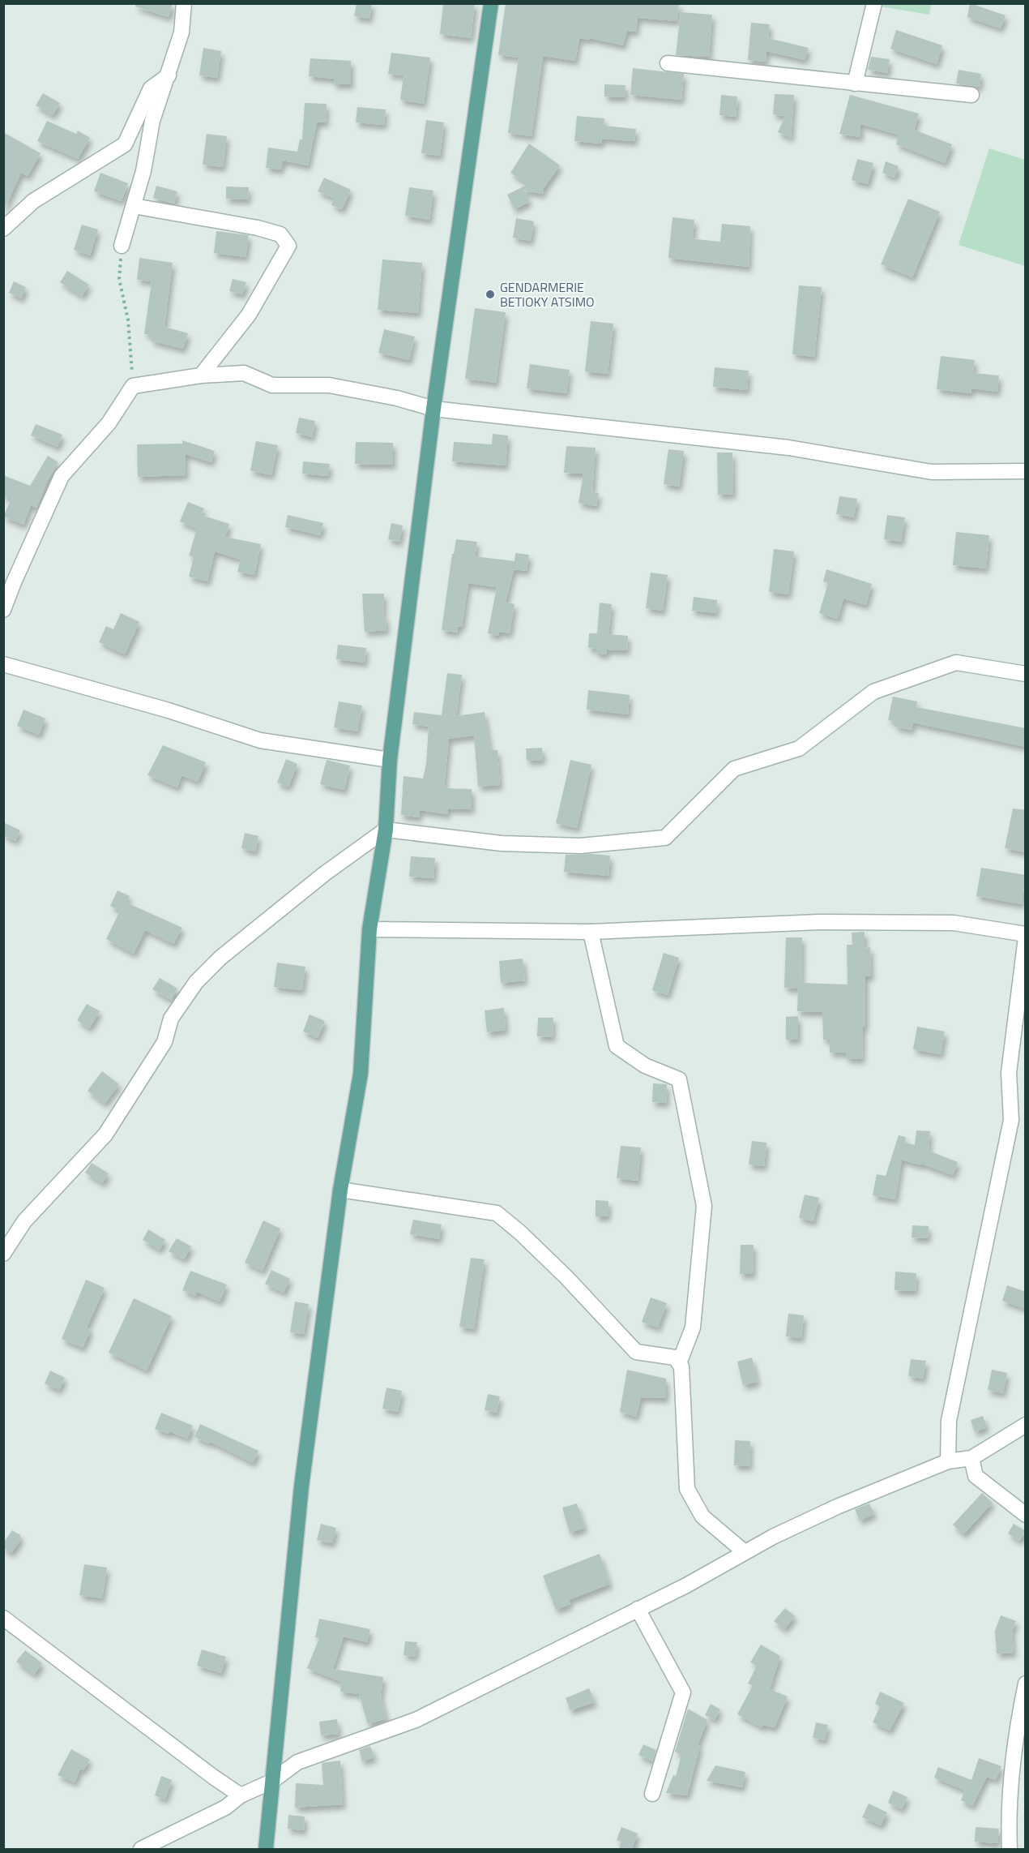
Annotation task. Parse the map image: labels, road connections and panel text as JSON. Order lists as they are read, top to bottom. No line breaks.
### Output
{"places":["GENDARMERIE BETIOKY ATSIMO"]}
